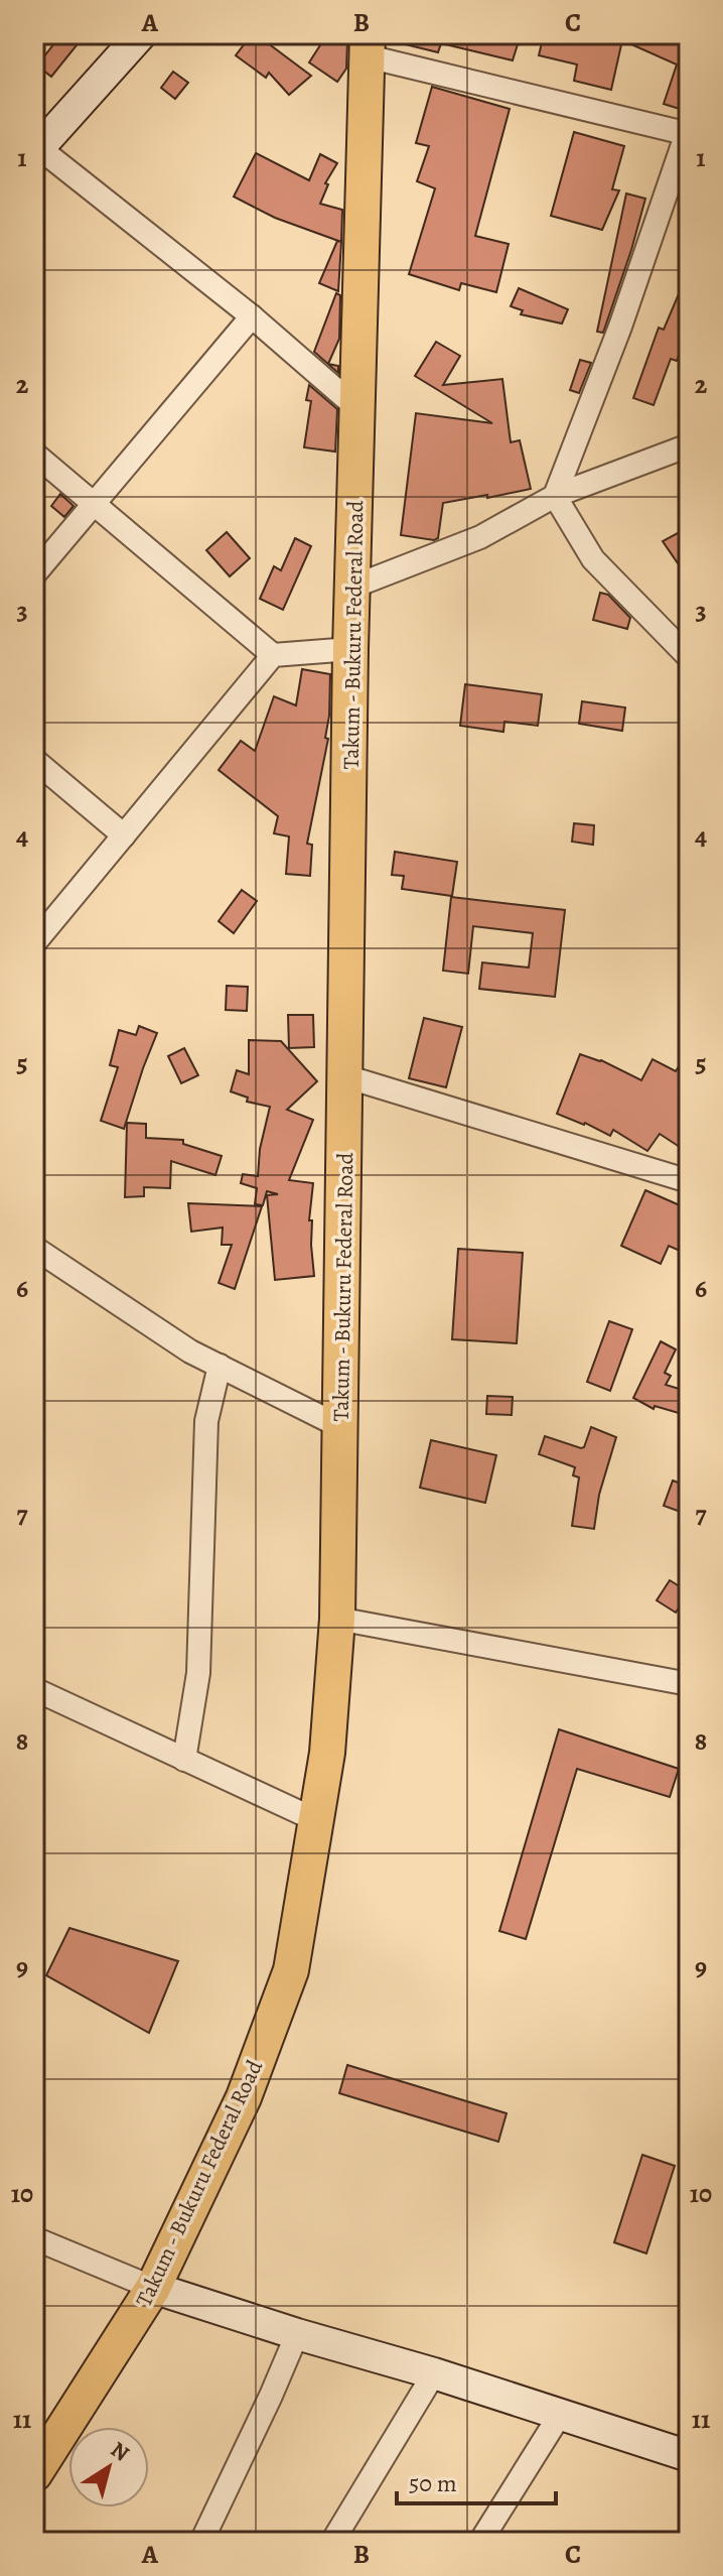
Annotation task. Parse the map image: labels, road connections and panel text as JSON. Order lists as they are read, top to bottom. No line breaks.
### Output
{"streets":{"main road":["Takum - Bukuru Federal Road"]},"scale_bar":"50 m","north":"top right","grid":{"columns":["A","B","C"],"rows":["1","2","3","4","5","6","7","8","9","10","11"]}}
